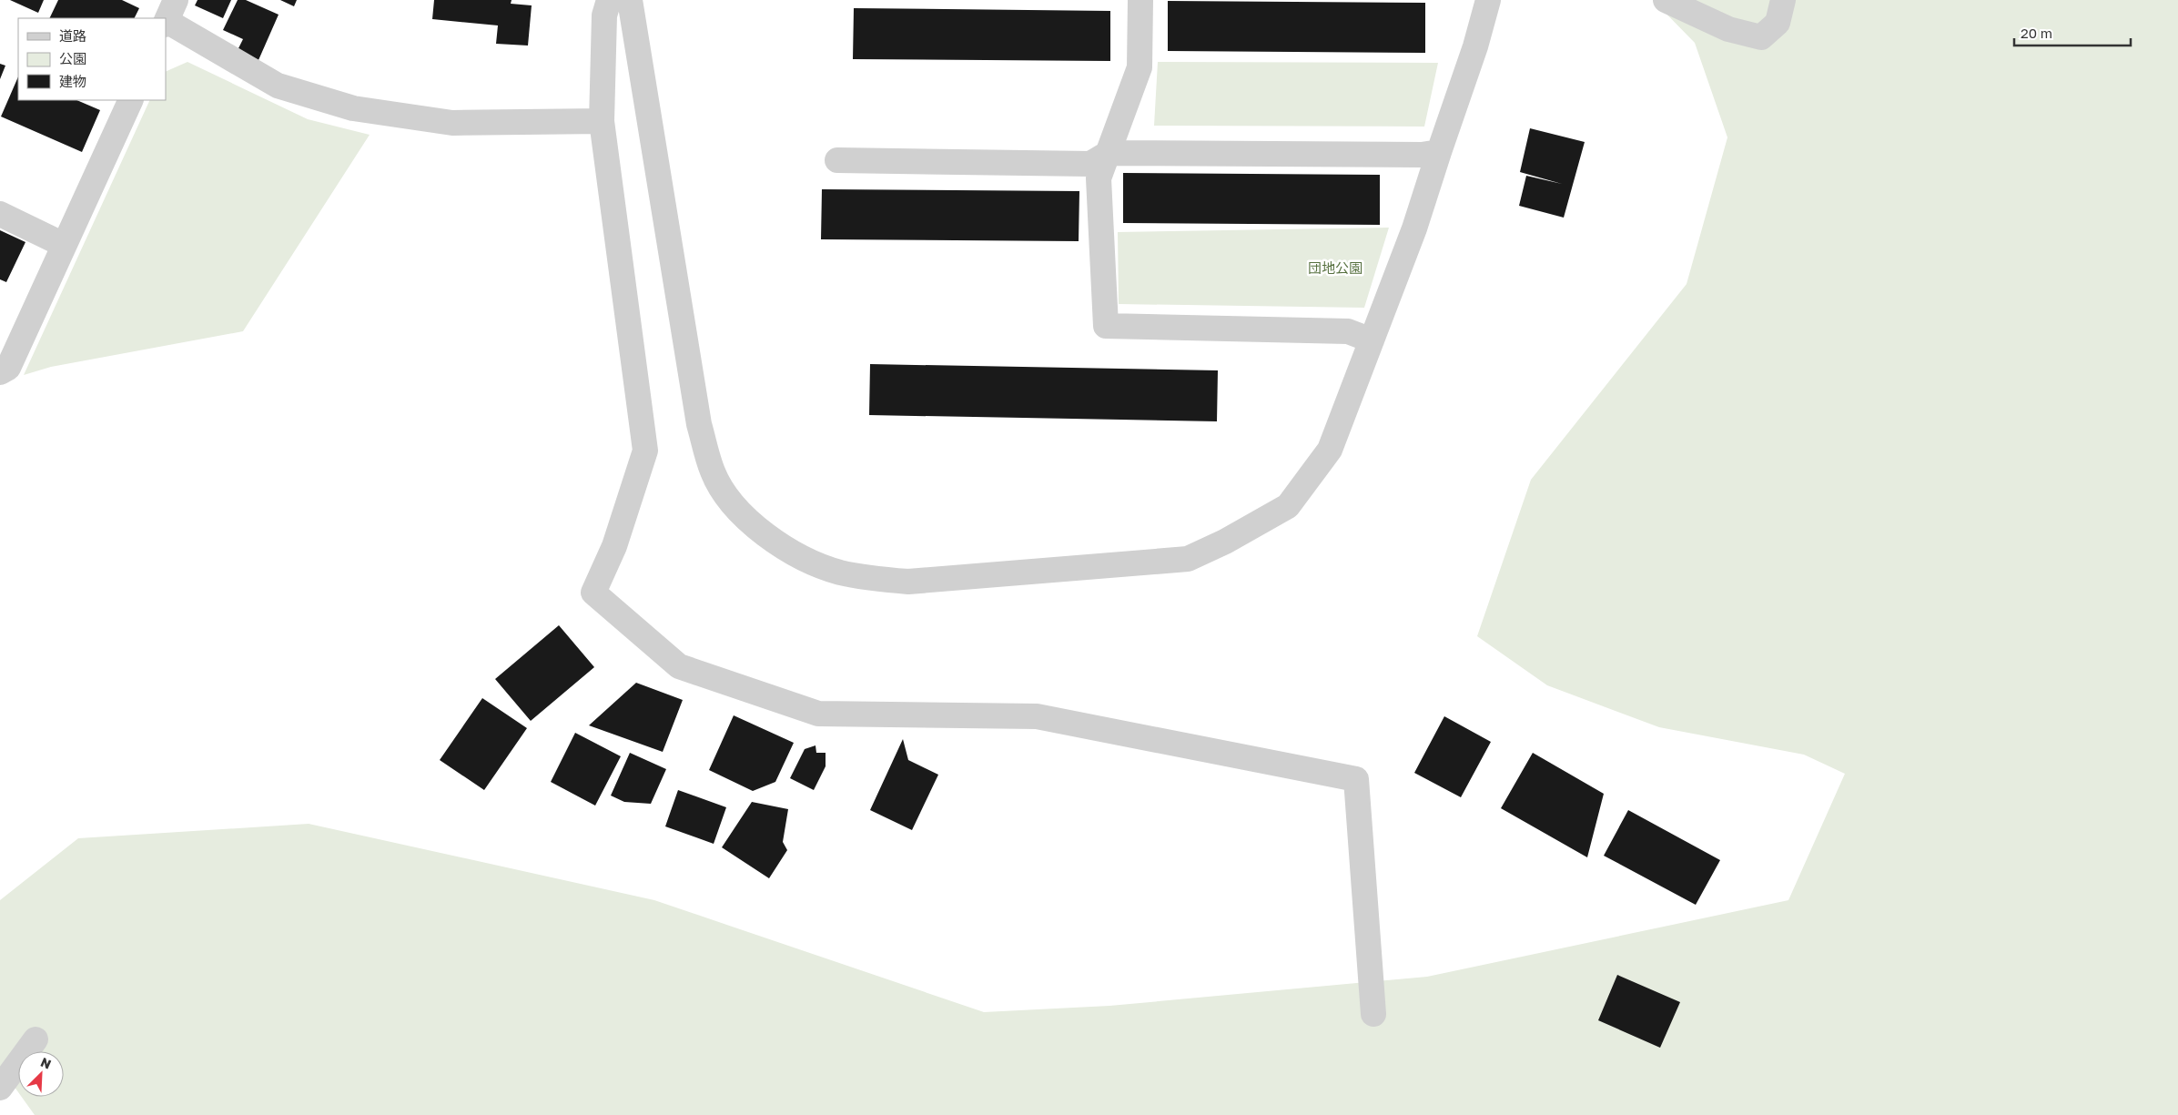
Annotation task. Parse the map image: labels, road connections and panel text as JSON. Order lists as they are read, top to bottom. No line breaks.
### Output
{"parks":["団地公園"],"legend":["道路","公園","建物"],"scale_bar":"20 m","north":"top right"}
